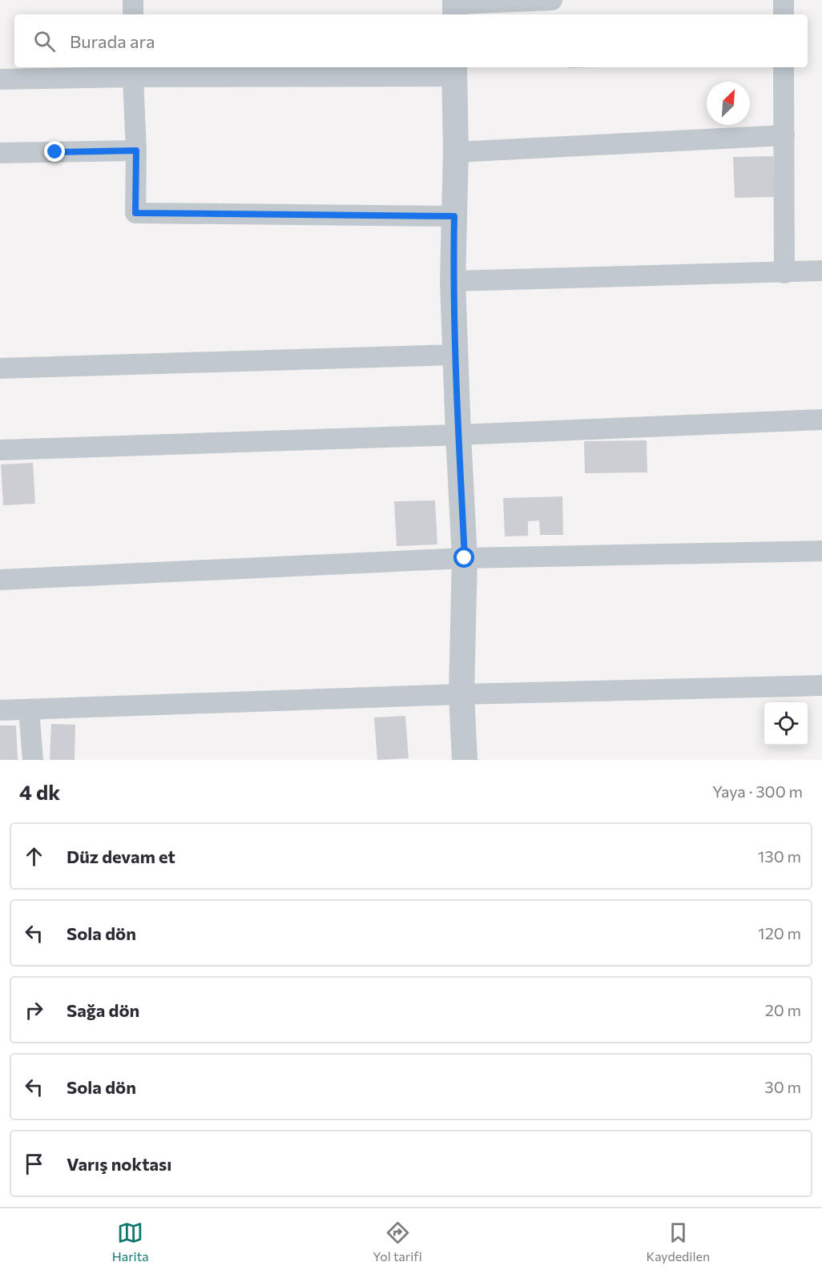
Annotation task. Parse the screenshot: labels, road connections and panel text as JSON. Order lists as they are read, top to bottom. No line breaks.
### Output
{"north":"top right","page":{"search":"Burada ara","heading":["4 dk","Yaya · 300 m"],"list":[["Düz devam et","130 m"],["Sola dön","120 m"],["Sağa dön","20 m"],["Sola dön","30 m"],"Varış noktası"],"nav":["Harita","Yol tarifi","Kaydedilen"]}}
